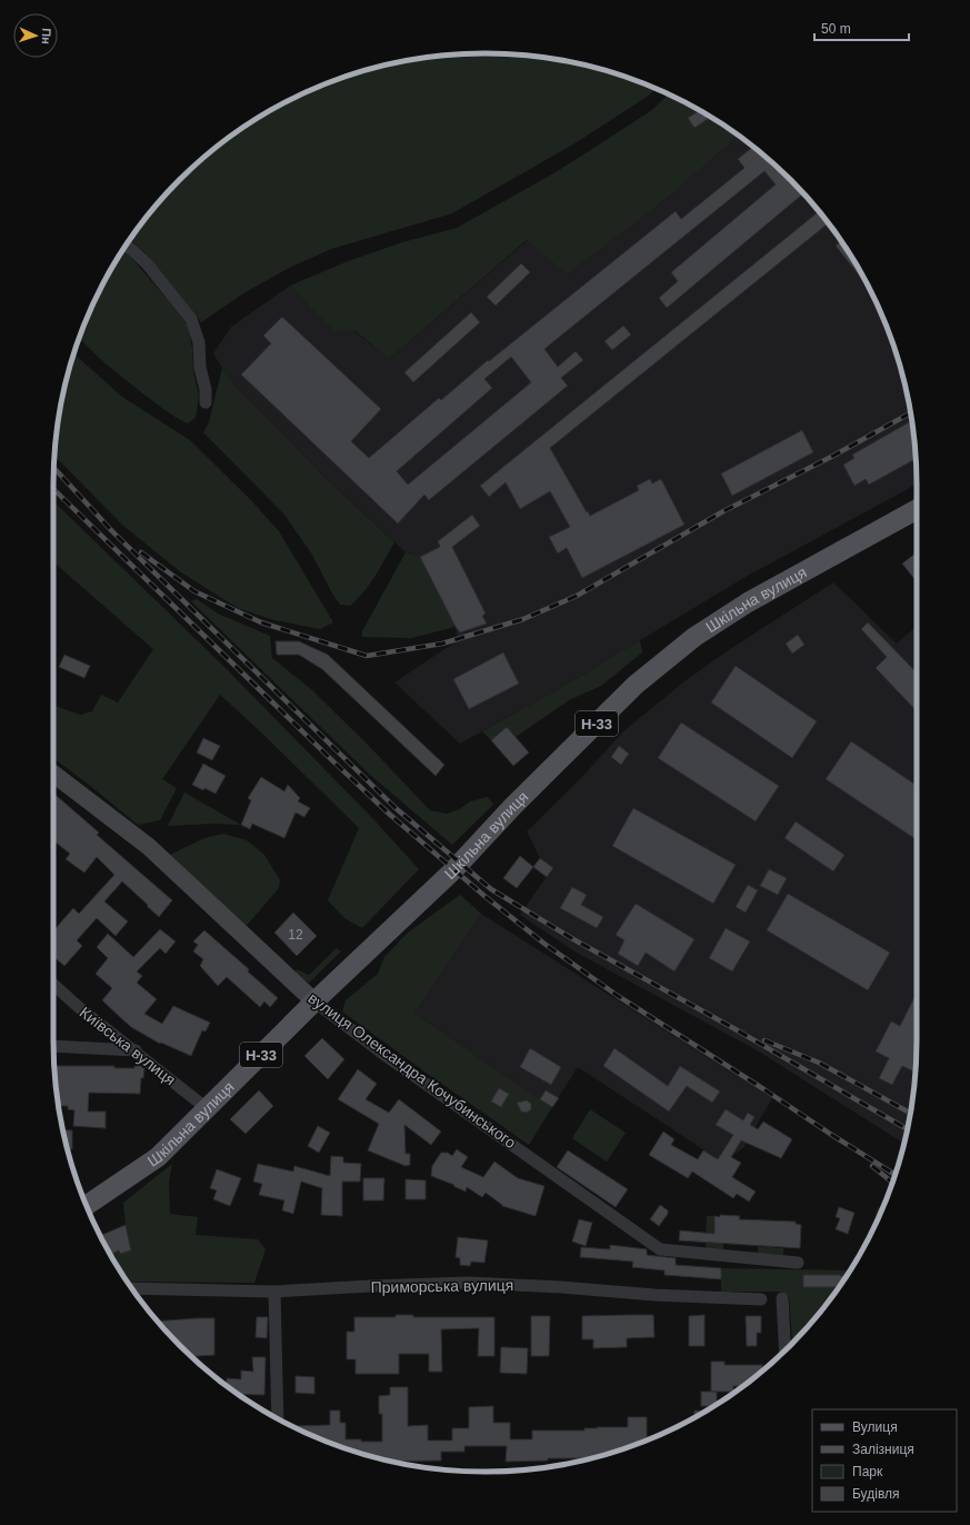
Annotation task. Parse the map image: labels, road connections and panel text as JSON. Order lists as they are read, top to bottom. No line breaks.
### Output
{"streets":{"main road":["Шкільна вулиця","Н-33"],"street":["Київська вулиця","вулиця Олександра Кочубинського","Приморська вулиця"]},"crossings":[["Шкільна вулиця","Київська вулиця"],["Шкільна вулиця","вулиця Олександра Кочубинського"]],"house_numbers":["12"],"legend":["Вулиця","Залізниця","Парк","Будівля"],"scale_bar":"50 m","north":"right"}
